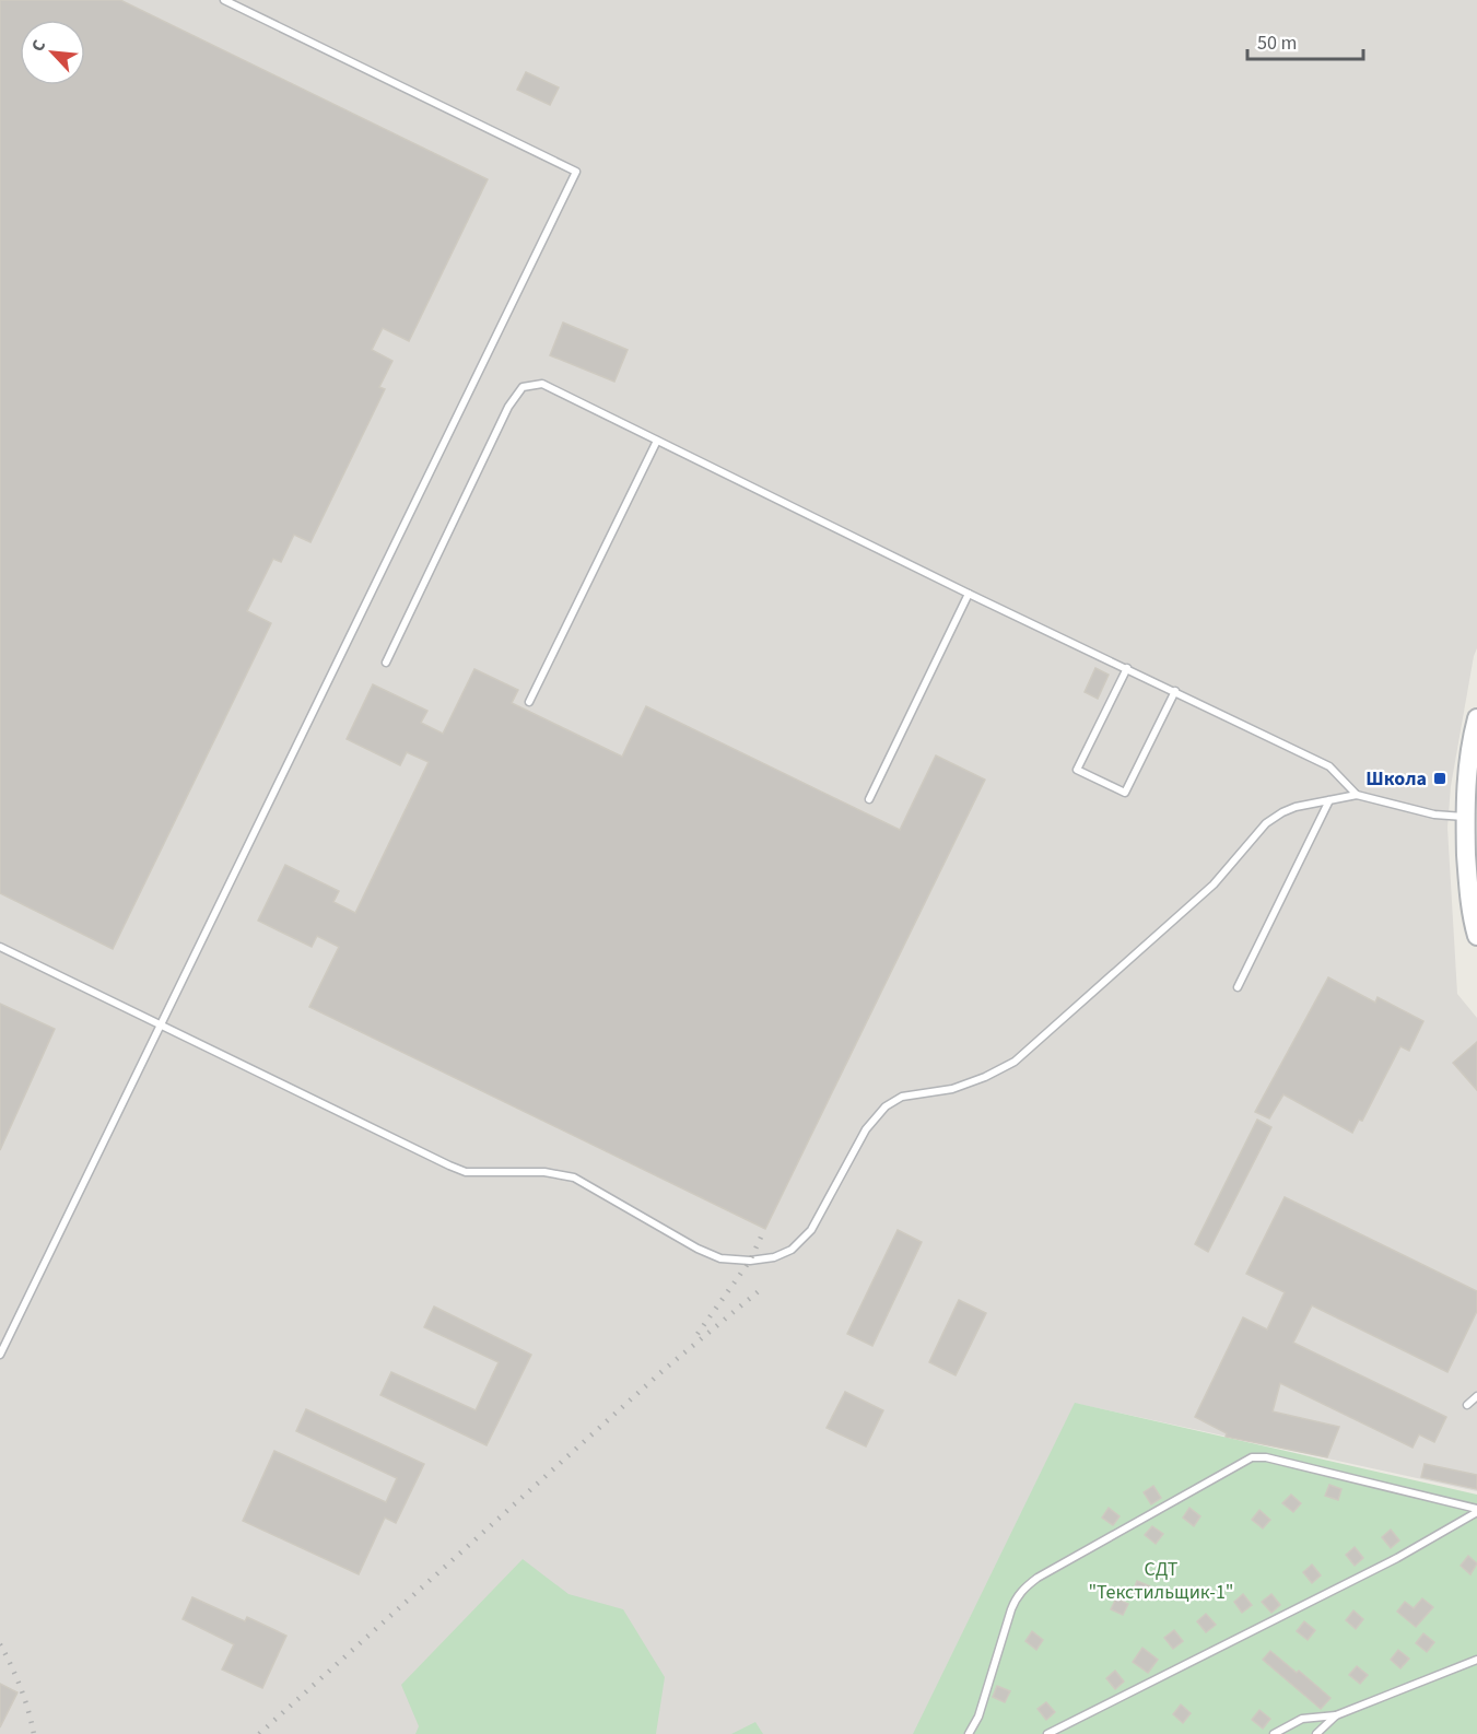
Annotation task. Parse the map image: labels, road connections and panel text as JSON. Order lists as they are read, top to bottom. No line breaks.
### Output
{"parks":["СДТ \"Текстильщик-1\""],"places":{"transit":["Школа"]},"scale_bar":"50 m","north":"top left"}
